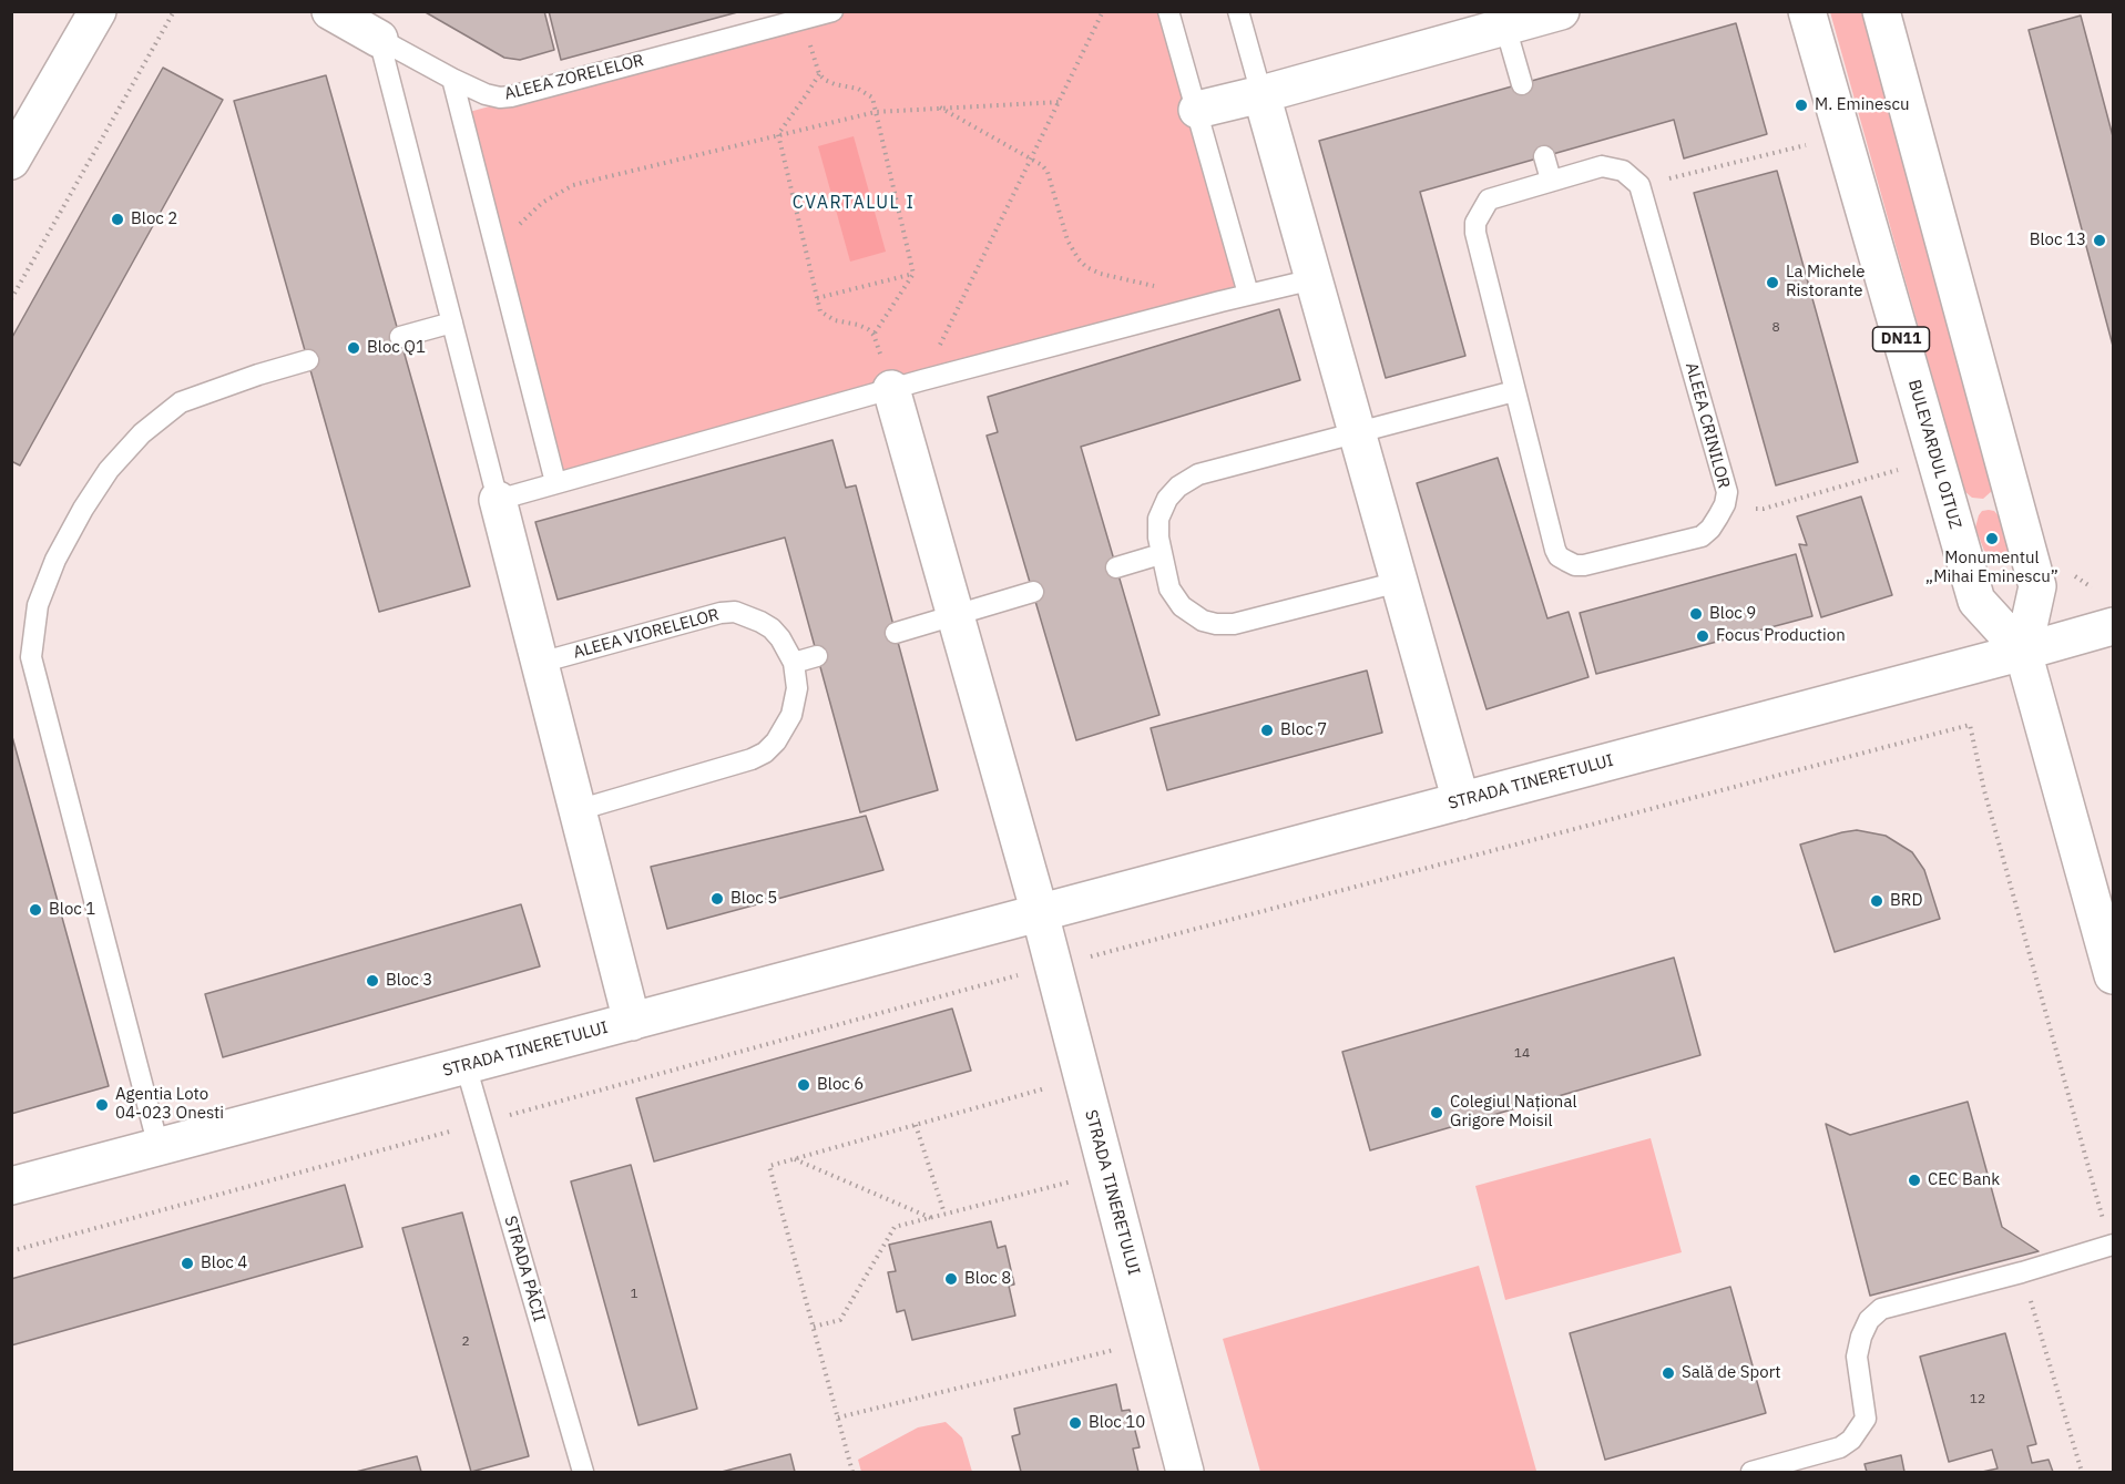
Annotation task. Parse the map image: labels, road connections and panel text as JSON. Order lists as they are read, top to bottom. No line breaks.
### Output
{"streets":{"street":["ALEEA ZORELELOR","DN11","BULEVARDUL OITUZ","STRADA TINERETULUI"],"lane":["ALEEA CRINILOR","ALEEA VIORELELOR","STRADA PĂCII"]},"crossings":[["BULEVARDUL OITUZ","STRADA TINERETULUI"],["STRADA TINERETULUI","STRADA PĂCII"]],"districts":["CVARTALUL I"],"places":["M. Eminescu","Bloc 2","Bloc 13","La Michele Ristorante","Bloc Q1","Monumentul „Mihai Eminescu”","Bloc 9","Focus Production","Bloc 7","Bloc 5","BRD","Bloc 1","Bloc 3","Bloc 6","Agentia Loto 04-023 Onesti","Colegiul Național Grigore Moisil","CEC Bank","Bloc 4","Bloc 8","Sală de Sport","Bloc 10"],"house_numbers":["8","14","1","2","12"]}
